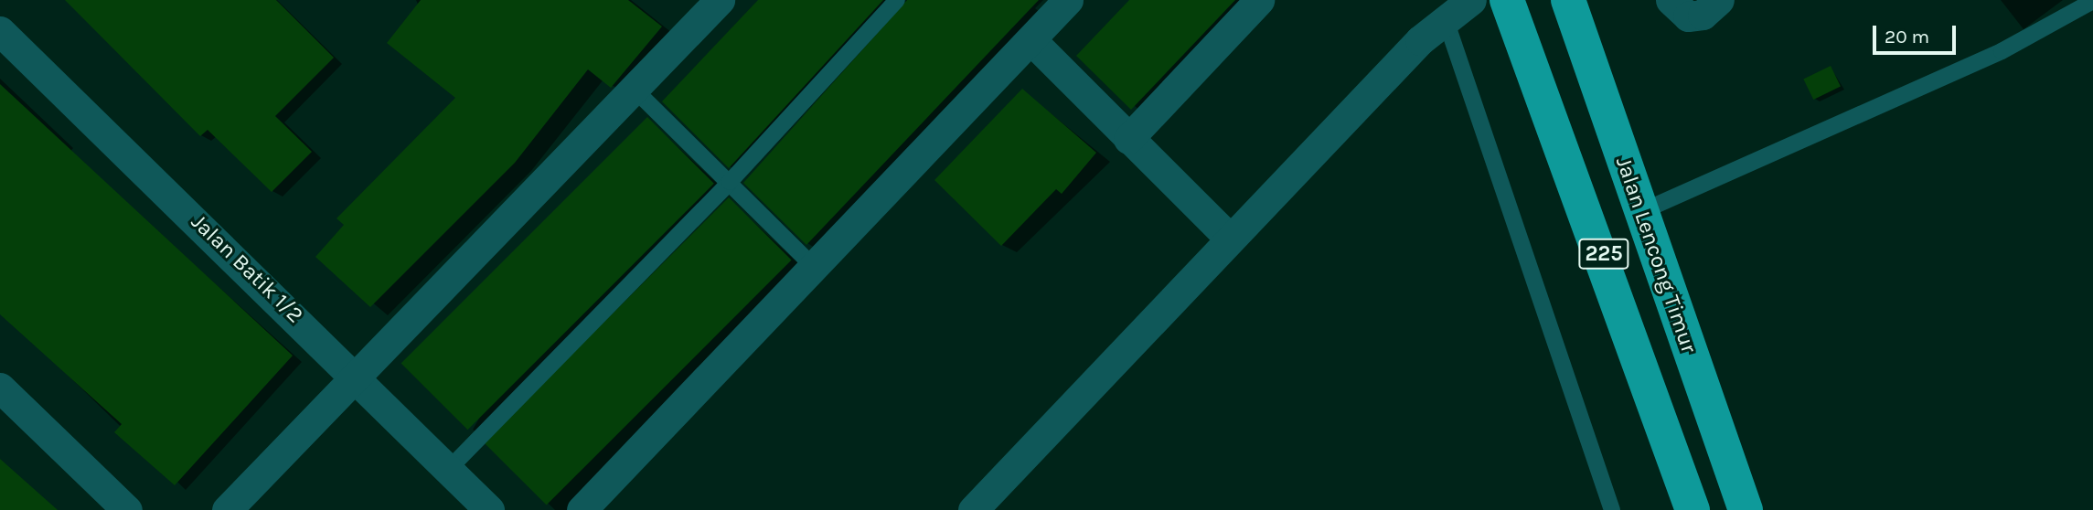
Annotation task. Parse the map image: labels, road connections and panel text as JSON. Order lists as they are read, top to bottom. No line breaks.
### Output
{"streets":{"highway":["225","Jalan Lencong Timur"],"street":["Jalan Batik 1/2"]},"scale_bar":"20 m"}
